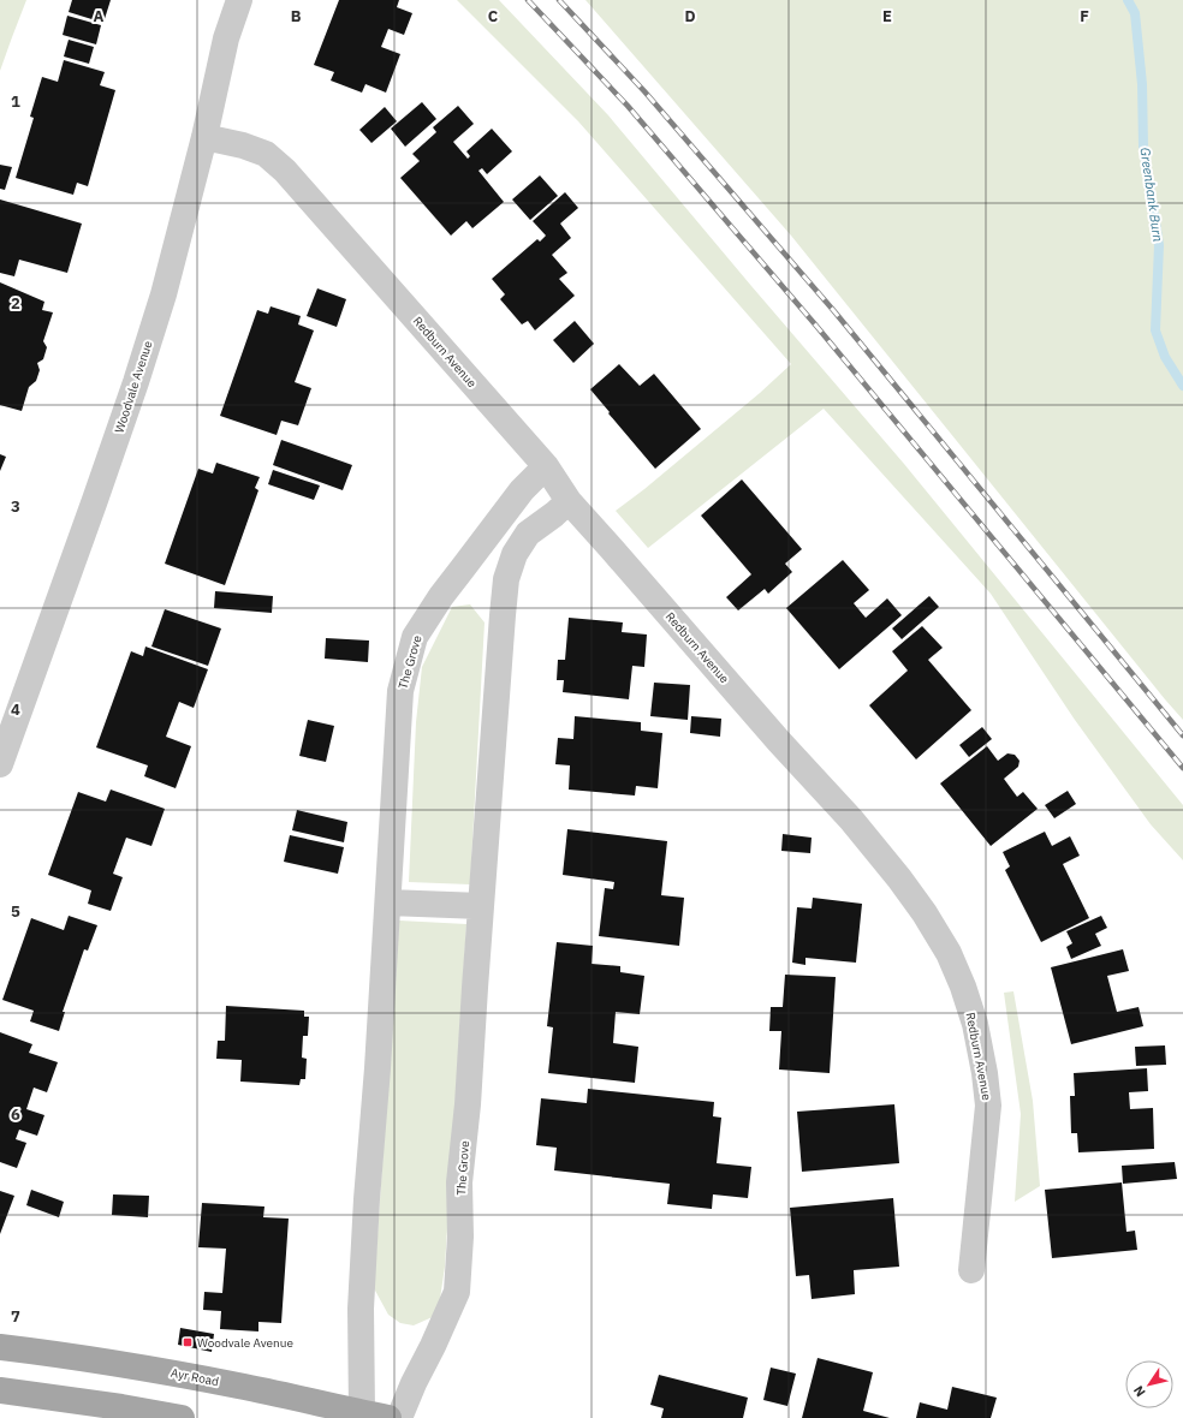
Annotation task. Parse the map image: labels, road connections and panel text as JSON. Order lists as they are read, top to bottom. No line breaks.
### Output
{"streets":{"main road":["Ayr Road"],"street":["Redburn Avenue","Woodvale Avenue","The Grove"]},"crossings":[["Redburn Avenue","Woodvale Avenue"],["Redburn Avenue","The Grove"],["The Grove","Ayr Road"]],"water":["Greenbank Burn"],"places":{"transit":["Woodvale Avenue"]},"north":"bottom left","grid":{"columns":["A","B","C","D","E","F"],"rows":["1","2","3","4","5","6","7"]}}
